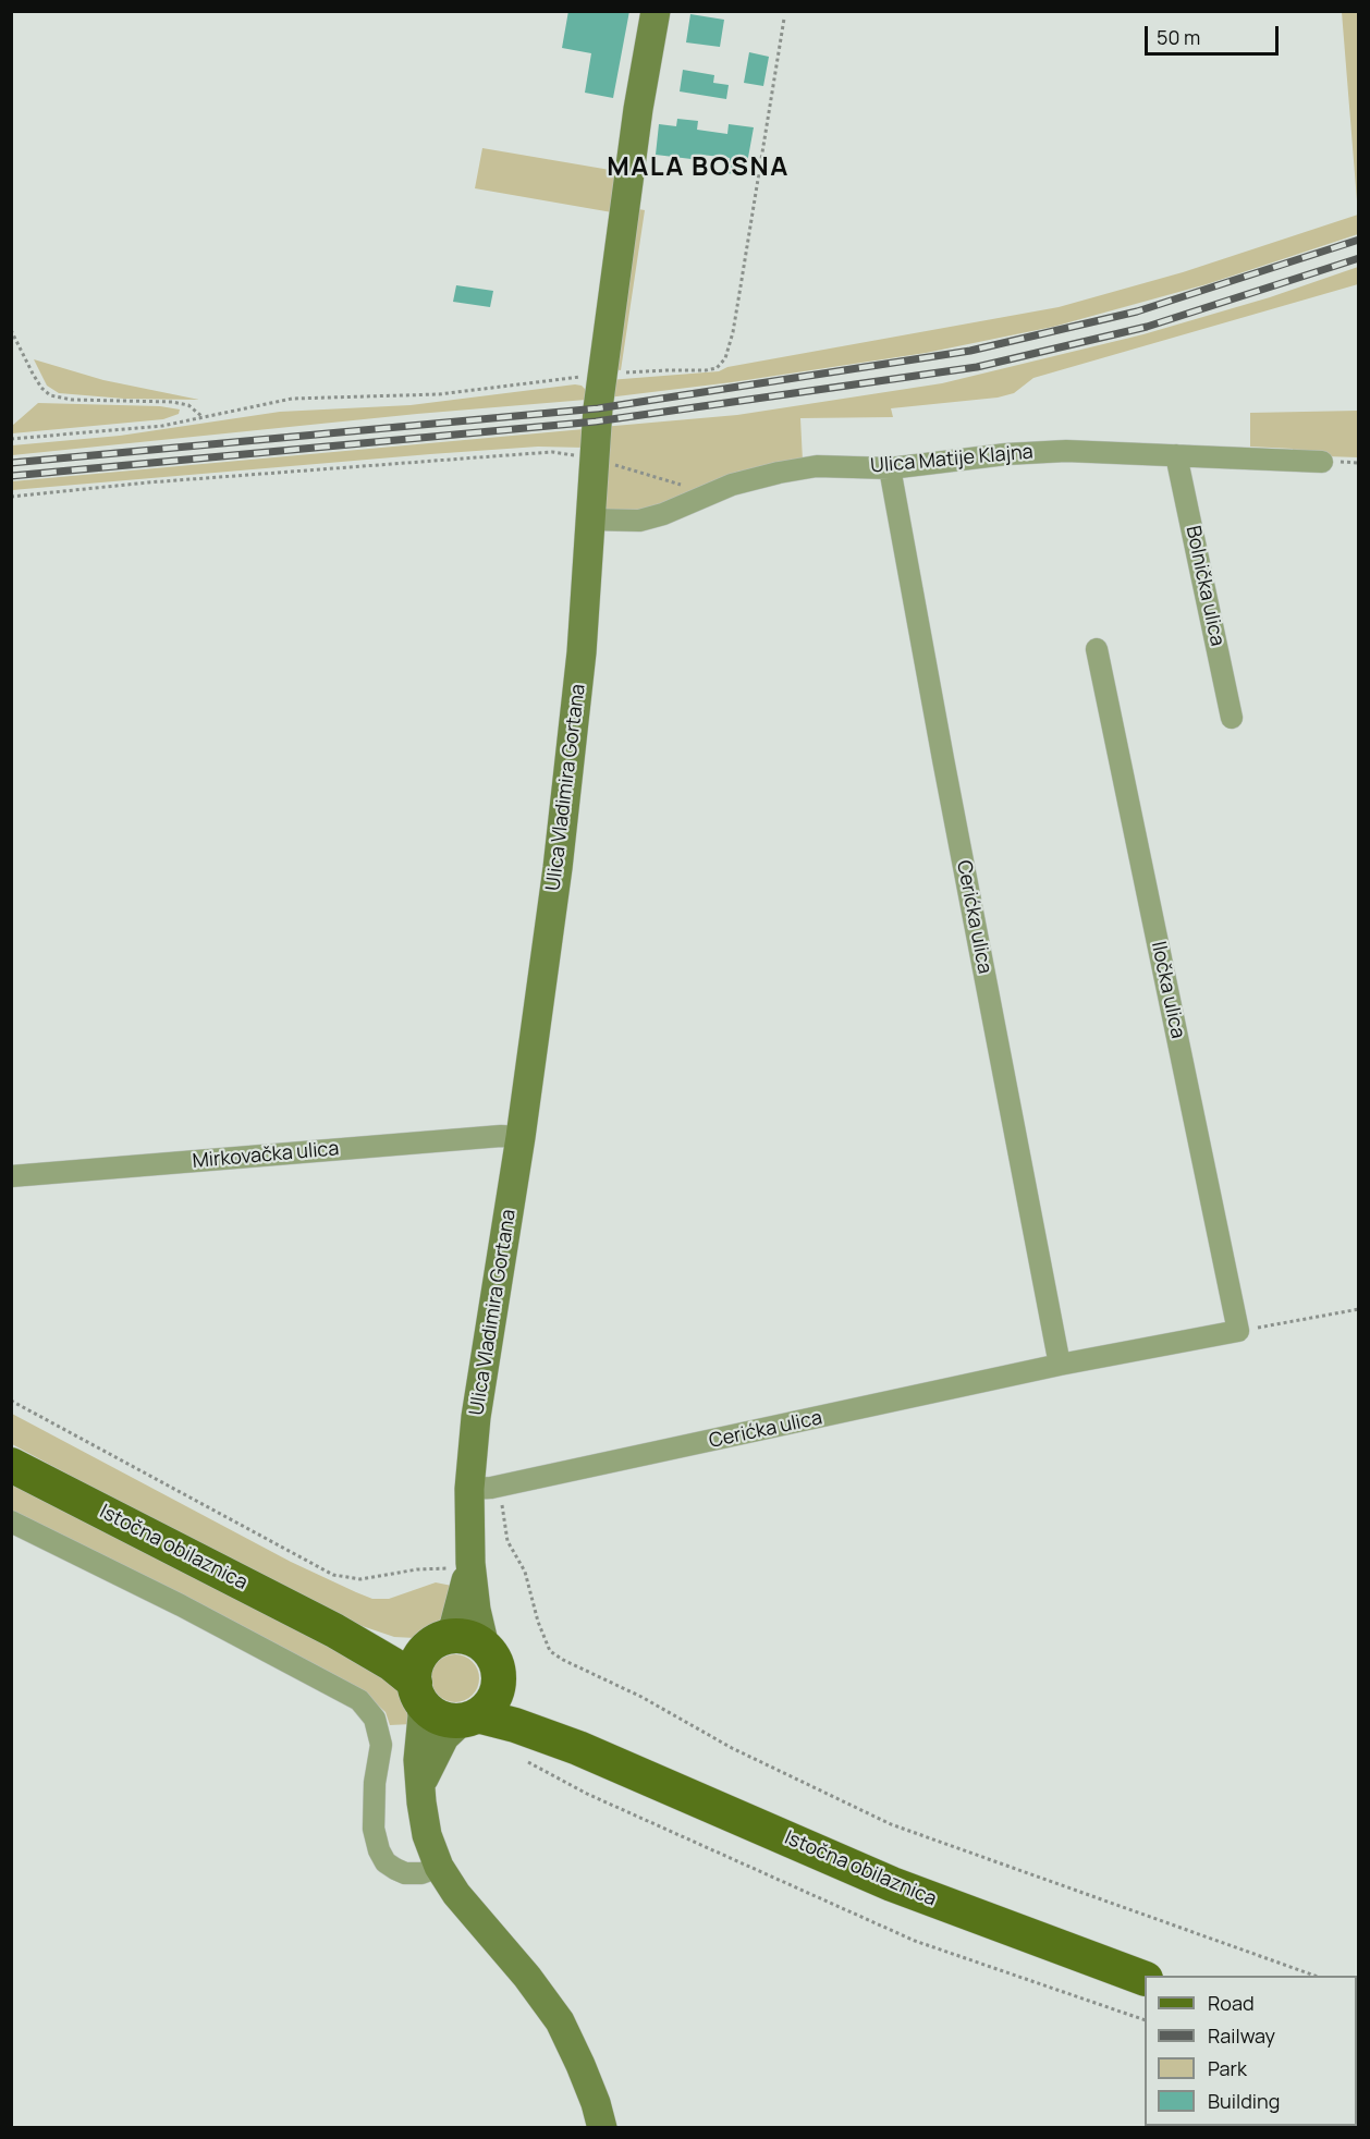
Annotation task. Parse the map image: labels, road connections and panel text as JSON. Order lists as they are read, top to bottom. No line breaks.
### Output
{"streets":{"main road":["Ulica Vladimira Gortana","Istočna obilaznica"],"street":["Ulica Matije Klajna","Bolnička ulica","Cerićka ulica","Iločka ulica","Mirkovačka ulica"]},"crossings":[["Ulica Matije Klajna","Bolnička ulica"],["Ulica Matije Klajna","Ulica Vladimira Gortana"],["Ulica Matije Klajna","Cerićka ulica"],["Ulica Vladimira Gortana","Cerićka ulica"],["Ulica Vladimira Gortana","Mirkovačka ulica"],["Ulica Vladimira Gortana","Istočna obilaznica"],["Cerićka ulica","Iločka ulica"]],"districts":["MALA BOSNA"],"legend":["Road","Railway","Park","Building"],"scale_bar":"50 m"}
